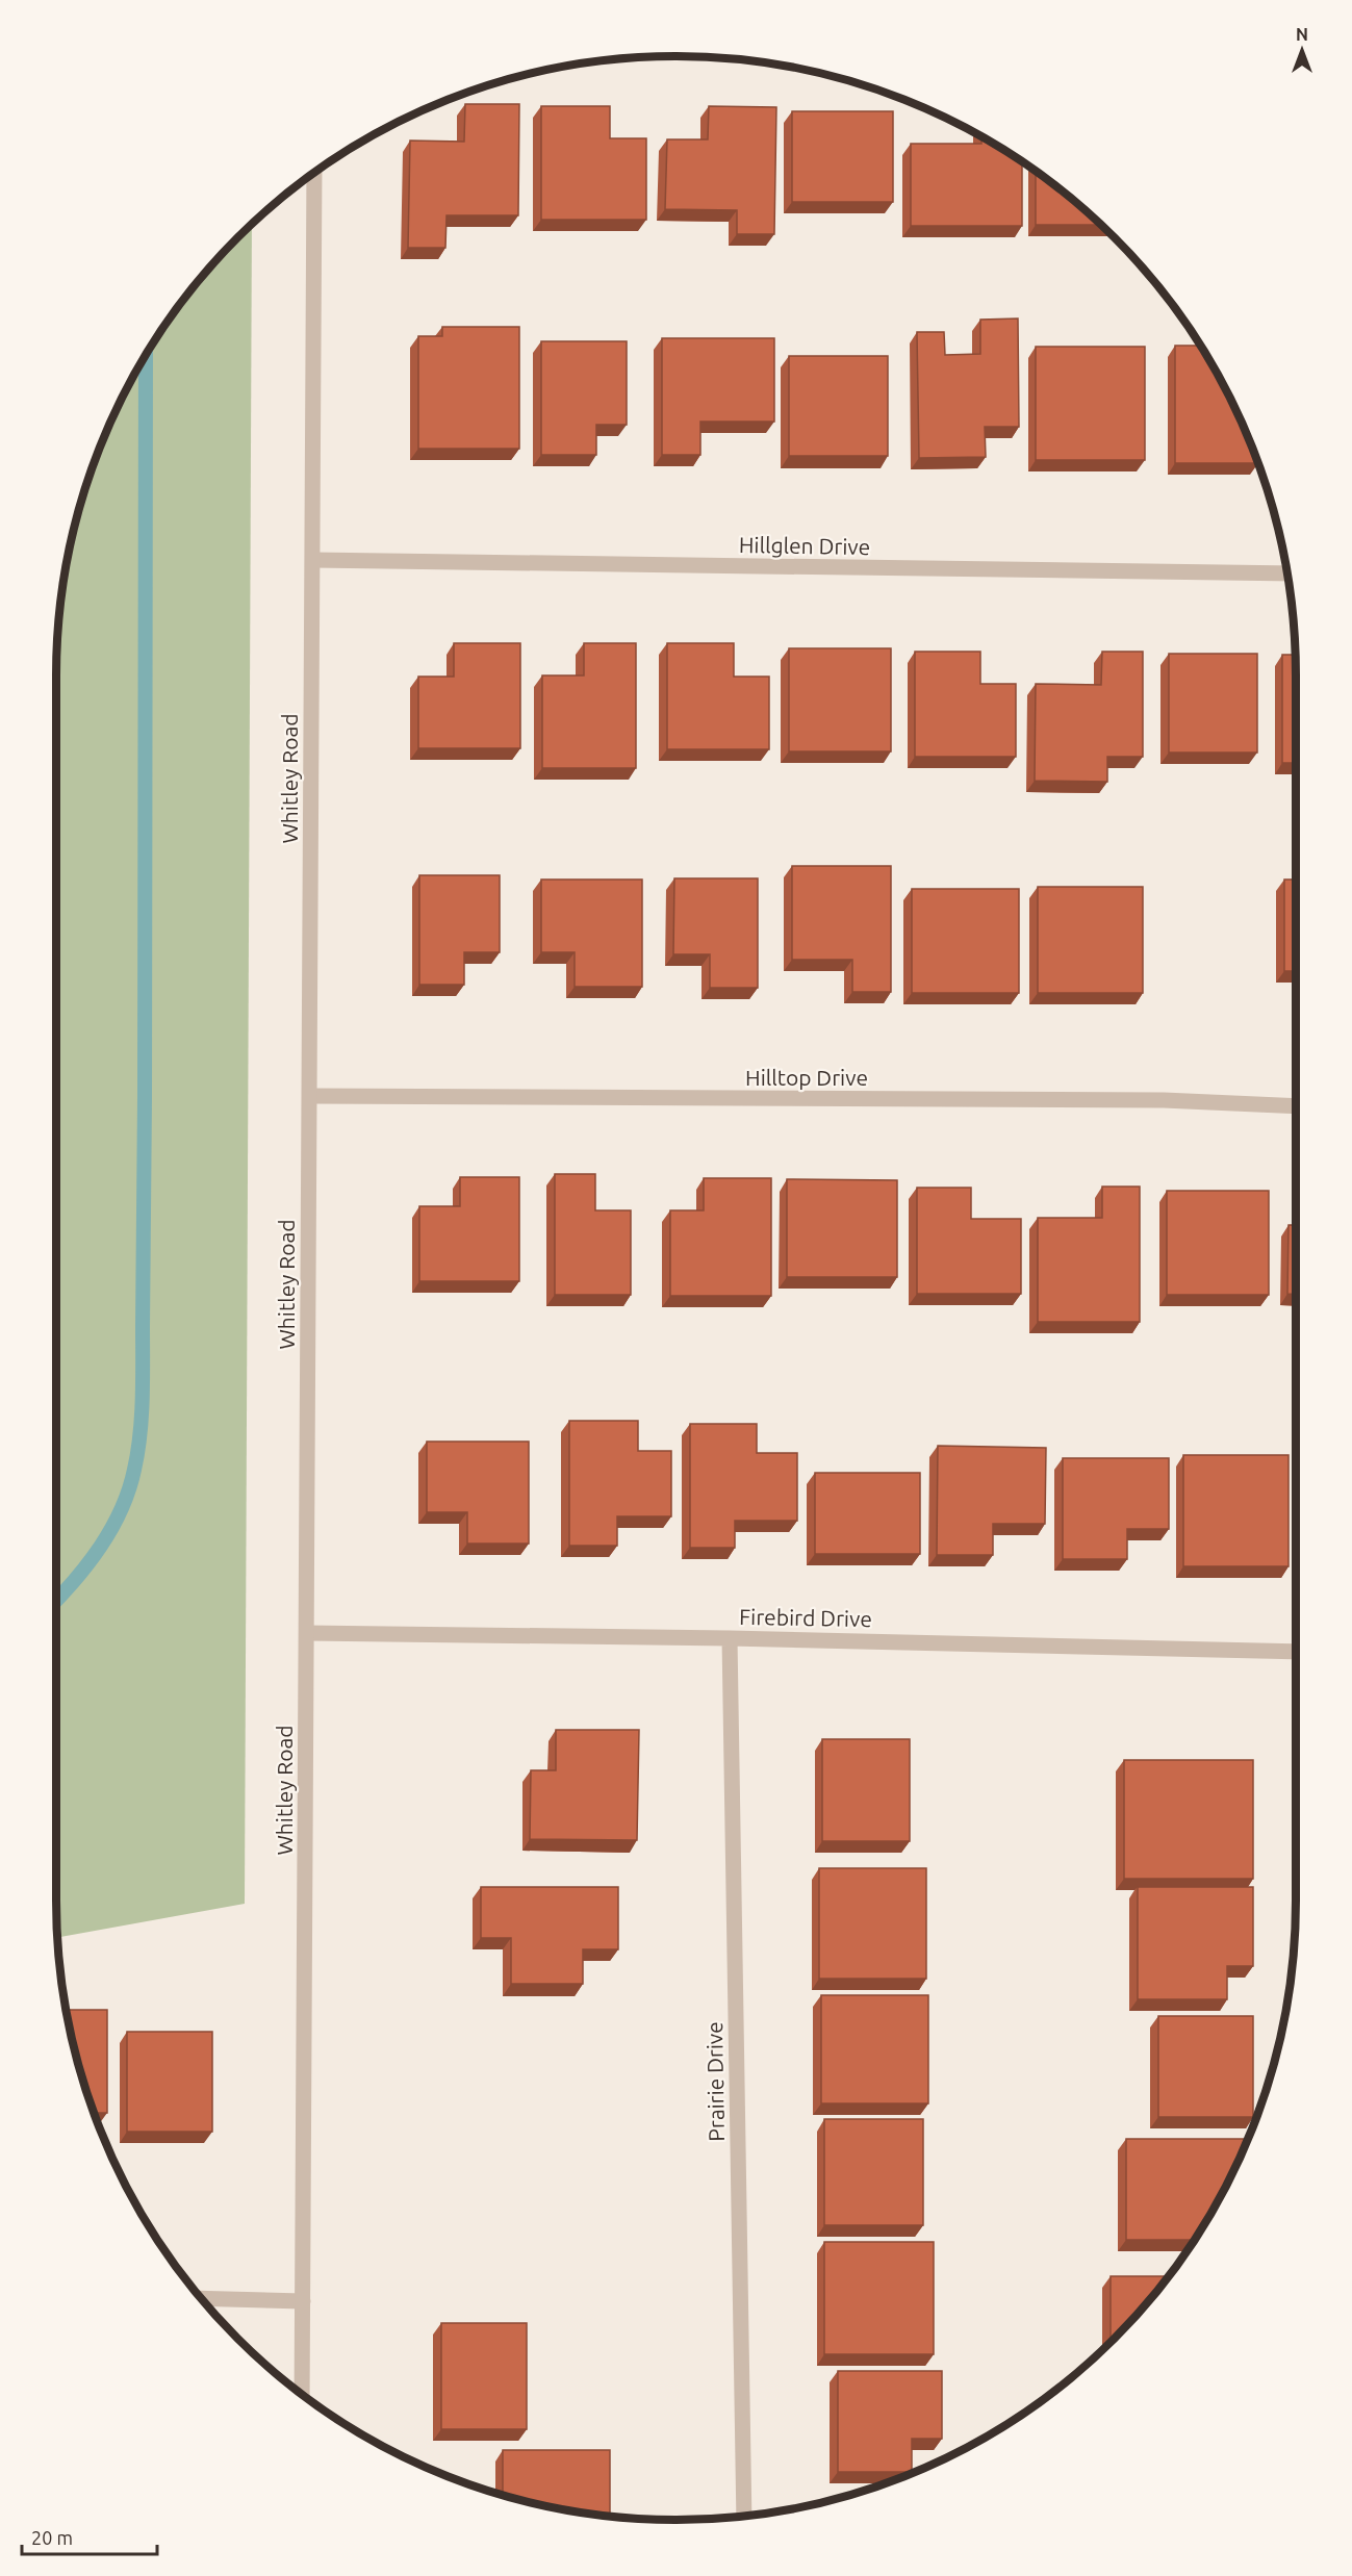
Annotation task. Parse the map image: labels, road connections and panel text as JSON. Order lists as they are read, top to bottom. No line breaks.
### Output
{"streets":{"street":["Hillglen Drive","Whitley Road","Hilltop Drive","Firebird Drive","Prairie Drive"]},"crossings":[["Hillglen Drive","Whitley Road"],["Whitley Road","Hilltop Drive"],["Whitley Road","Firebird Drive"],["Firebird Drive","Prairie Drive"]],"scale_bar":"20 m","north":"top"}
